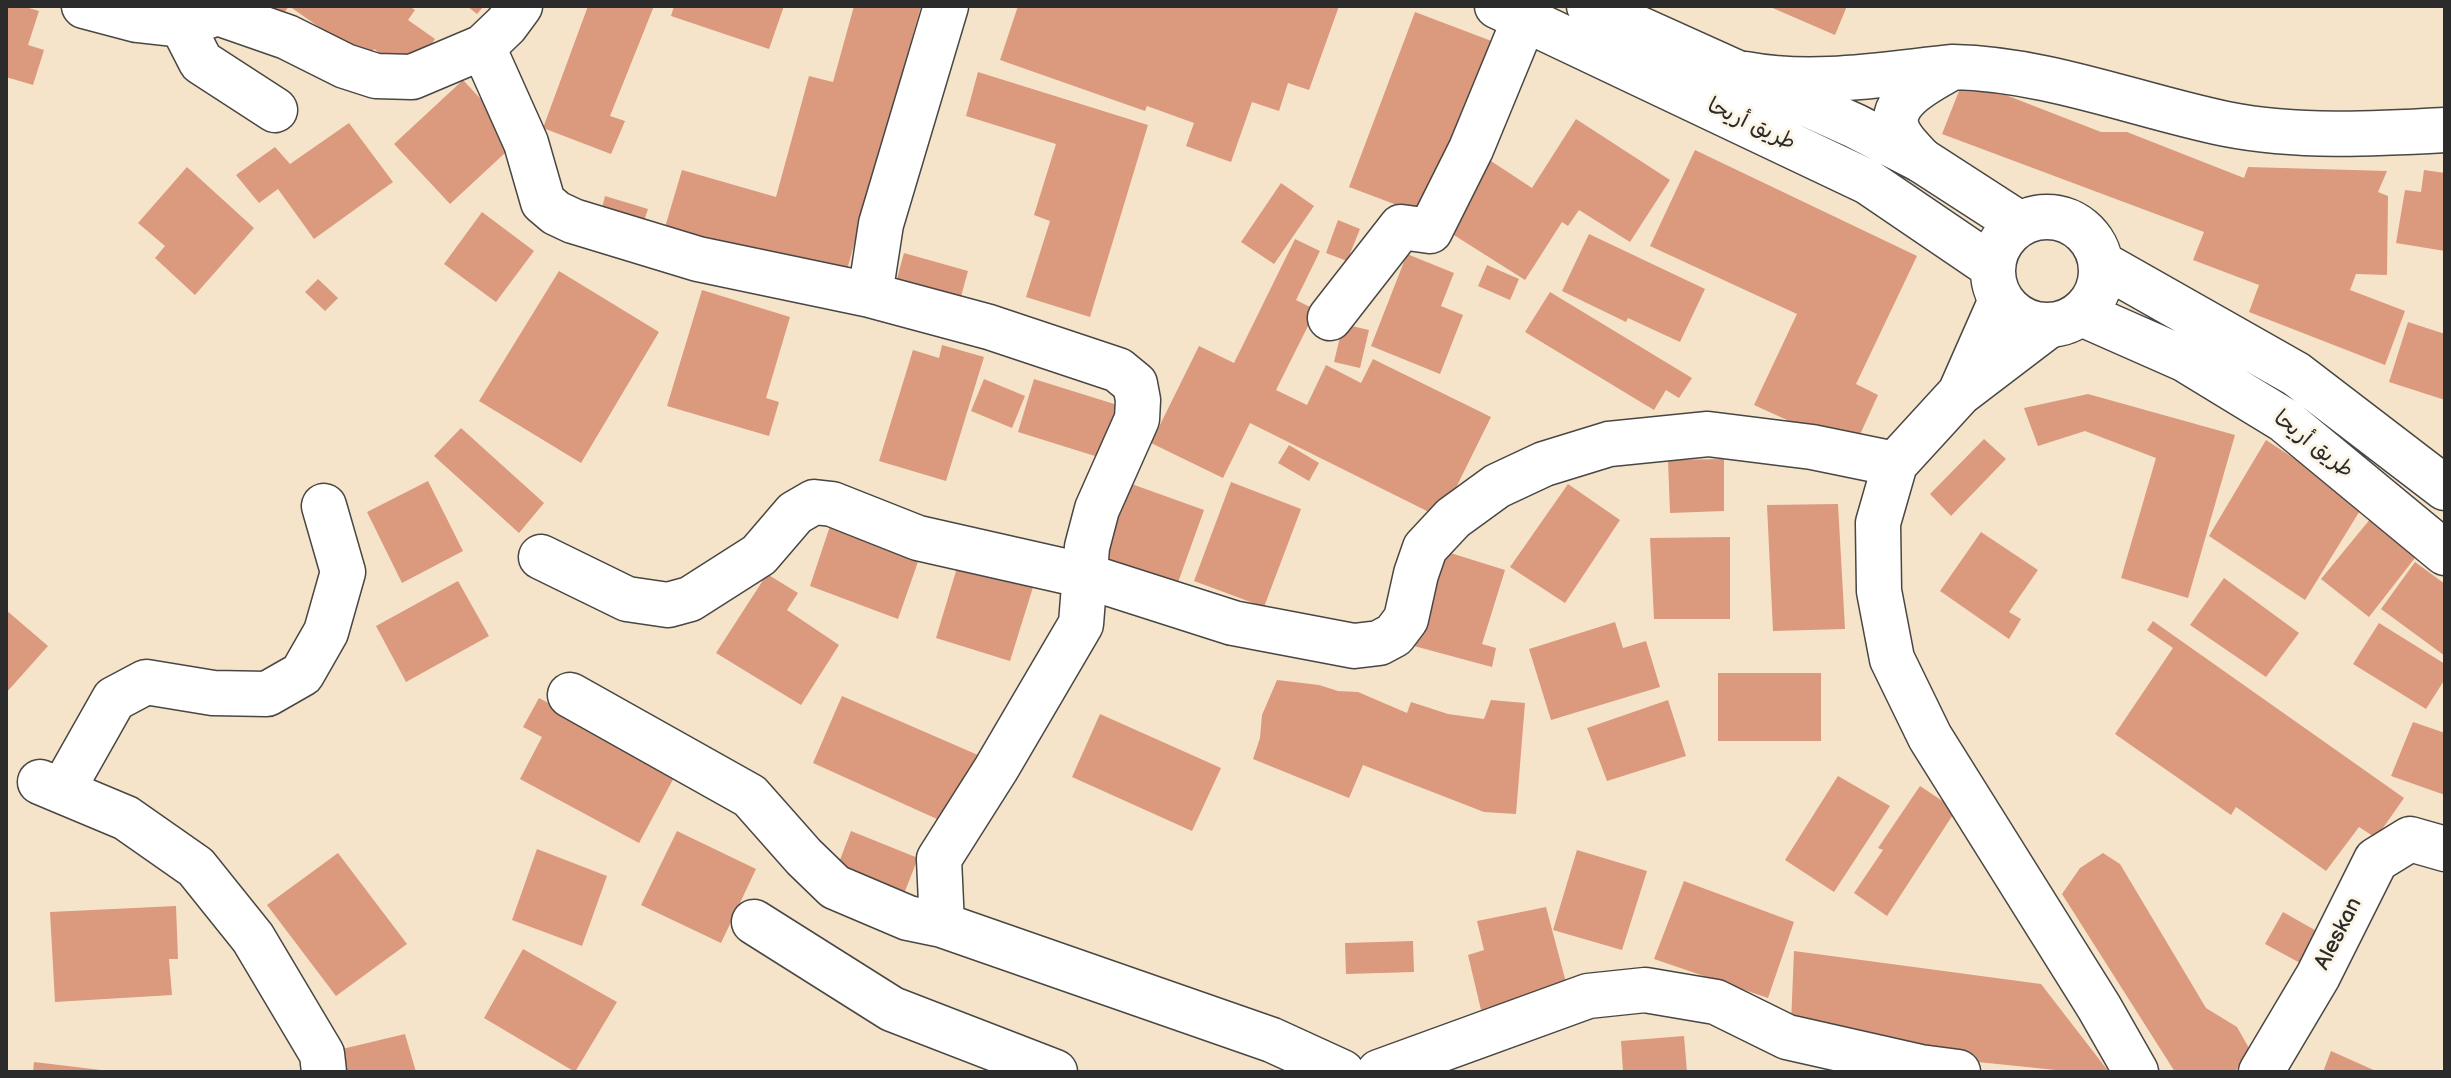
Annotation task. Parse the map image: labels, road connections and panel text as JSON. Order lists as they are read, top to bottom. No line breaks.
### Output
{"streets":{"street":["طريق أريحا","Aleskan"]}}
